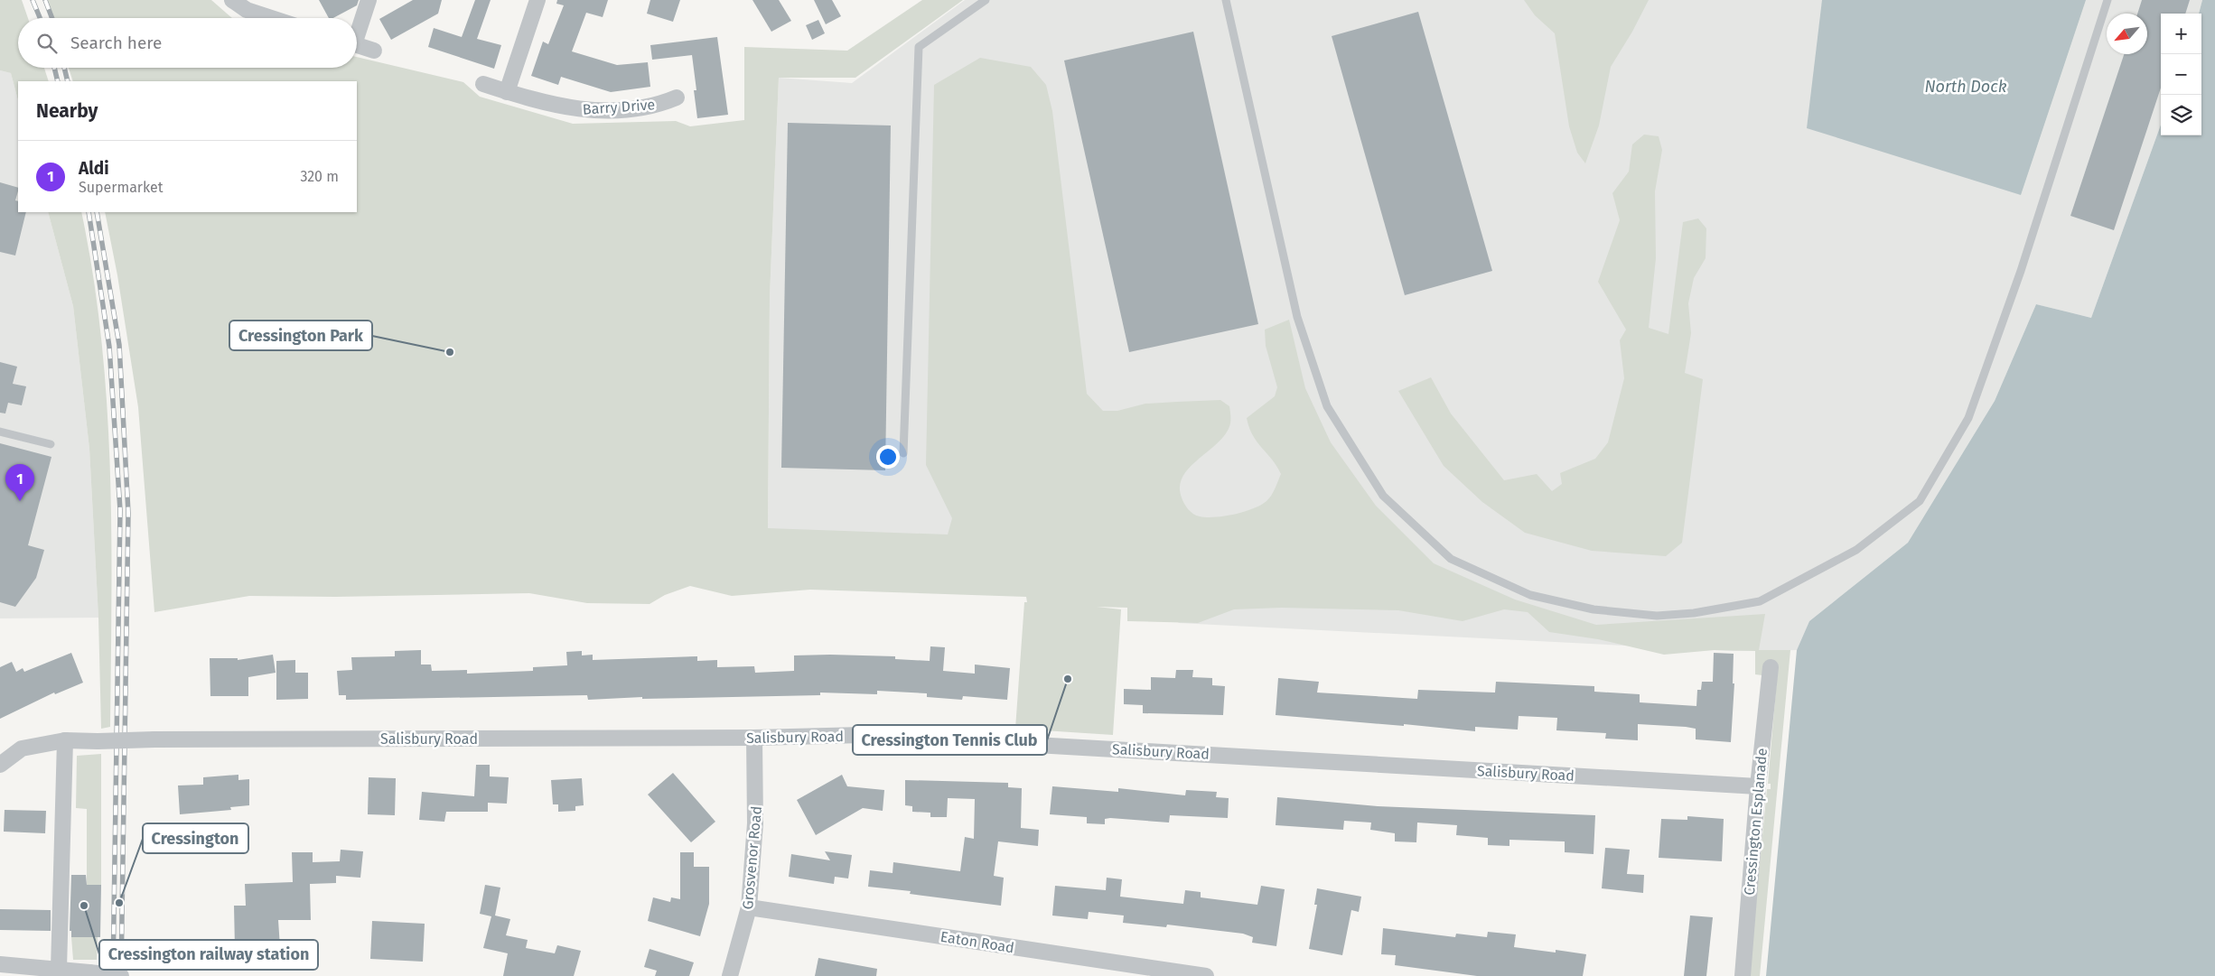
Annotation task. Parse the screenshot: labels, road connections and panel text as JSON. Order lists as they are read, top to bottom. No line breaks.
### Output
{"streets":{"street":["Barry Drive","Salisbury Road","Cressington Esplanade","Grosvenor Road","Eaton Road"]},"crossings":[["Salisbury Road","Cressington Esplanade"],["Salisbury Road","Grosvenor Road"],["Grosvenor Road","Eaton Road"]],"water":["North Dock"],"places":["Cressington Park","Cressington Tennis Club","Cressington","Cressington railway station"],"north":"bottom left","page":{"map_buttons":["+","−"],"search":"Search here","heading":"Nearby","list":[{"mark":"1","name":"Aldi","note":"Supermarket","value":"320 m"}],"pins":"1"}}
